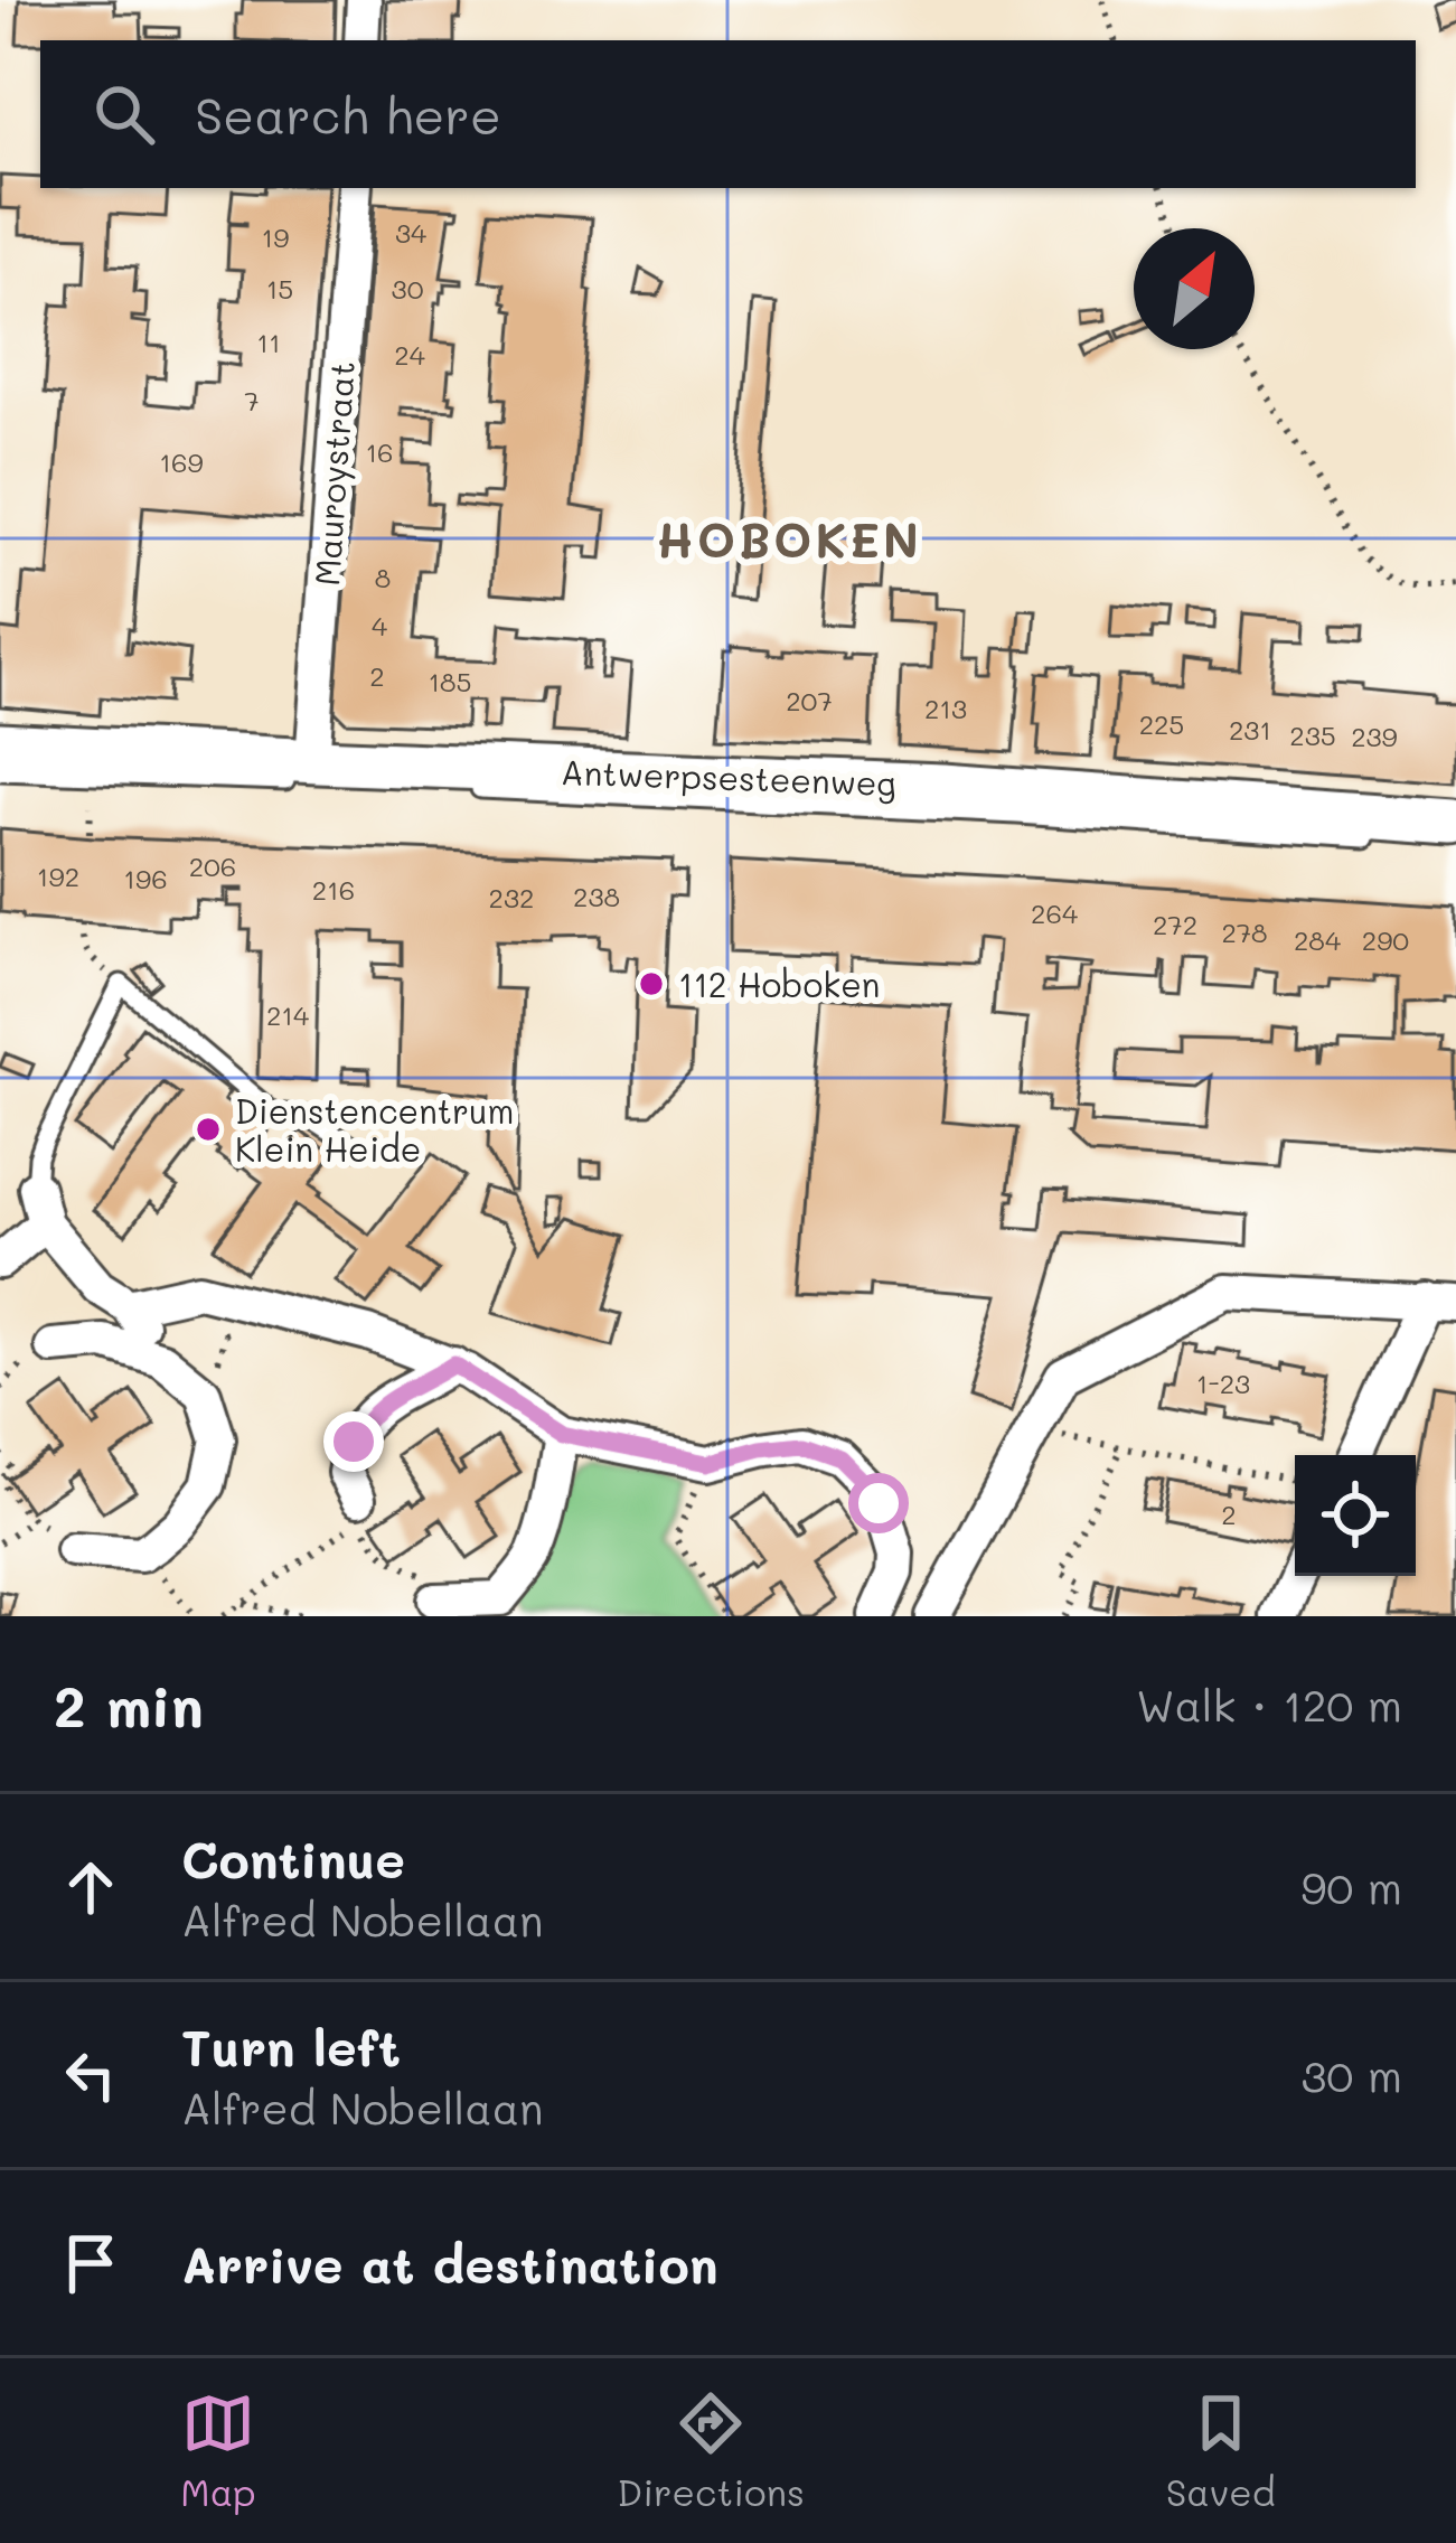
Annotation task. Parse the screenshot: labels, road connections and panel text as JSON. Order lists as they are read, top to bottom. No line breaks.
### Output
{"streets":{"street":["Mauroystraat","Antwerpsesteenweg"]},"crossings":[["Mauroystraat","Antwerpsesteenweg"]],"districts":["HOBOKEN"],"places":["112 Hoboken","Dienstencentrum Klein Heide"],"house_numbers":["34","19","15","30","11","24","7","16","169","8","4","2","185","207","213","225","231","235","239","206","192","196","216","238","232","264","272","278","284","290","214","1-23","2"],"north":"top right","page":{"search":"Search here","heading":["2 min","Walk · 120 m"],"list":[["Continue","Alfred Nobellaan","90 m"],["Turn left","Alfred Nobellaan","30 m"],"Arrive at destination"],"nav":["Map","Directions","Saved"]}}
